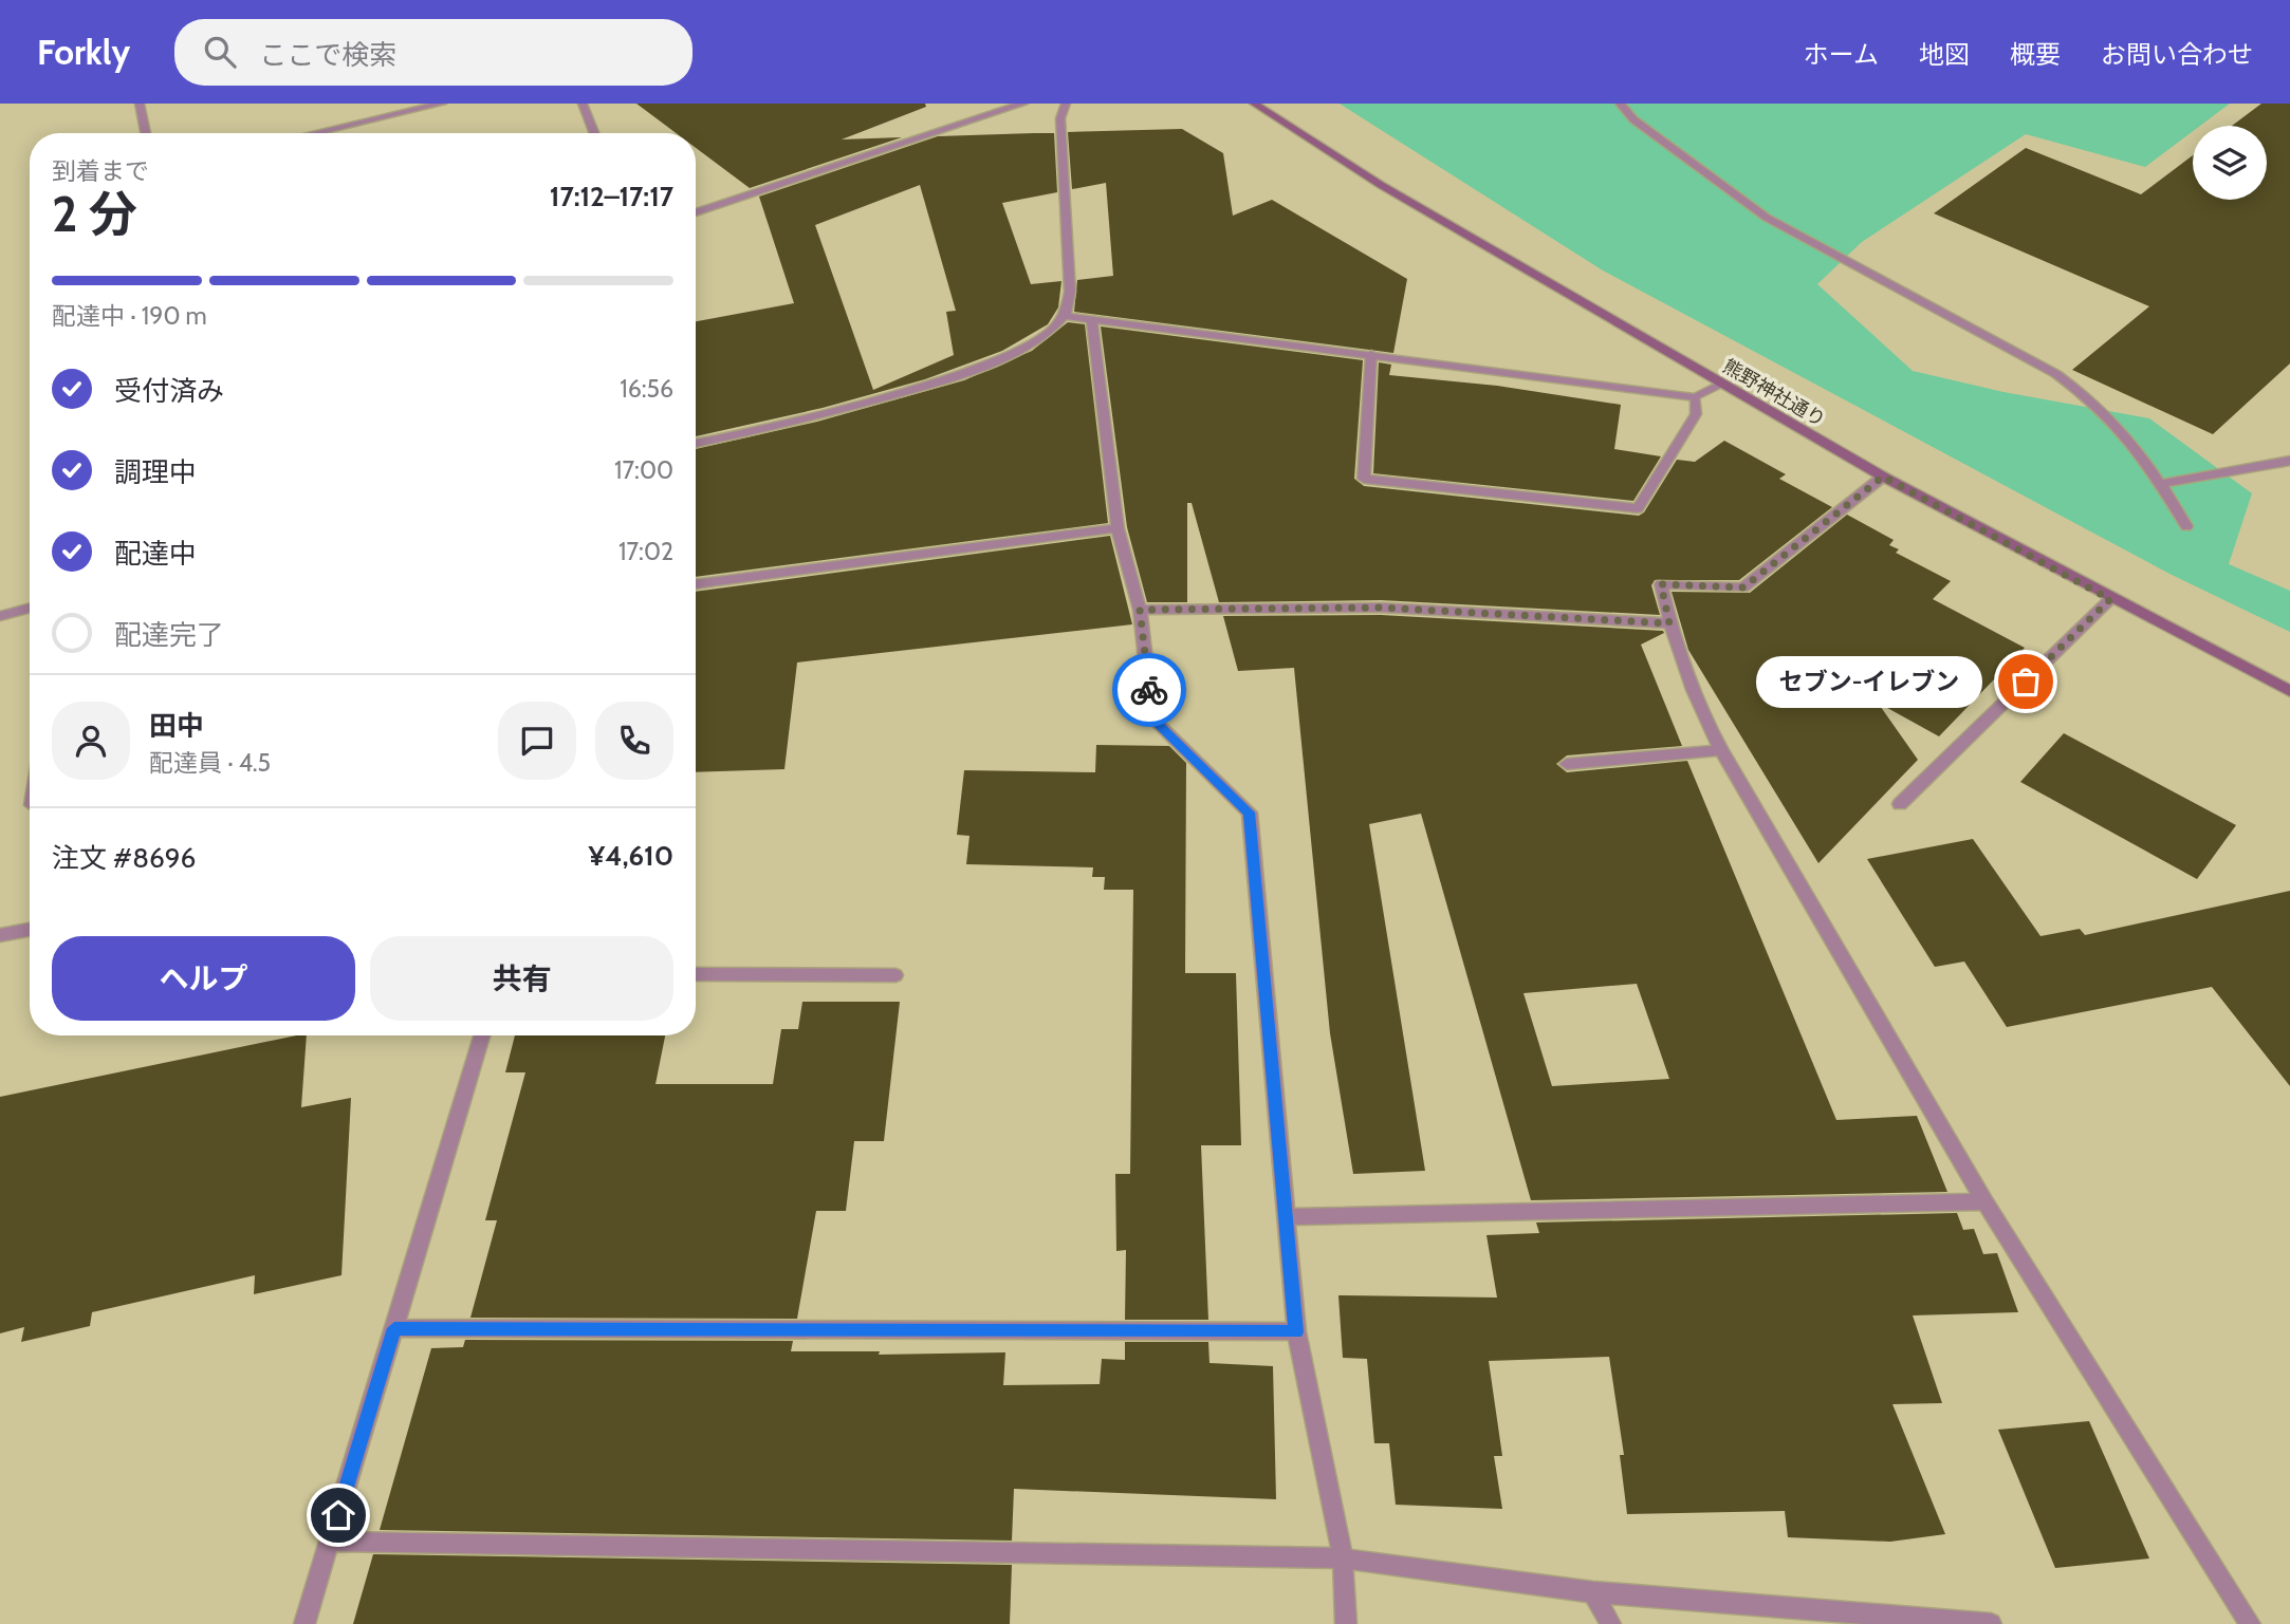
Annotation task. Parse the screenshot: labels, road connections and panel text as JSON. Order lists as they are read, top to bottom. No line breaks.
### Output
{"streets":{"main road":["熊野神社通り"]},"places":["セブン-イレブン"],"page":{"header":"Forkly","search":"ここで検索","nav":["ホーム","地図","概要","お問い合わせ"],"heading":["2 分","到着まで","17:12–17:17"],"panel":["田中","配達員 · 4.5","注文 #8696","¥4,610"],"bar":"配達中 · 190 m","list":[["受付済み","16:56"],["調理中","17:00"],["配達中","17:02"],"配達完了"],"bubble":"セブン-イレブン","buttons":["ヘルプ","共有"]}}
